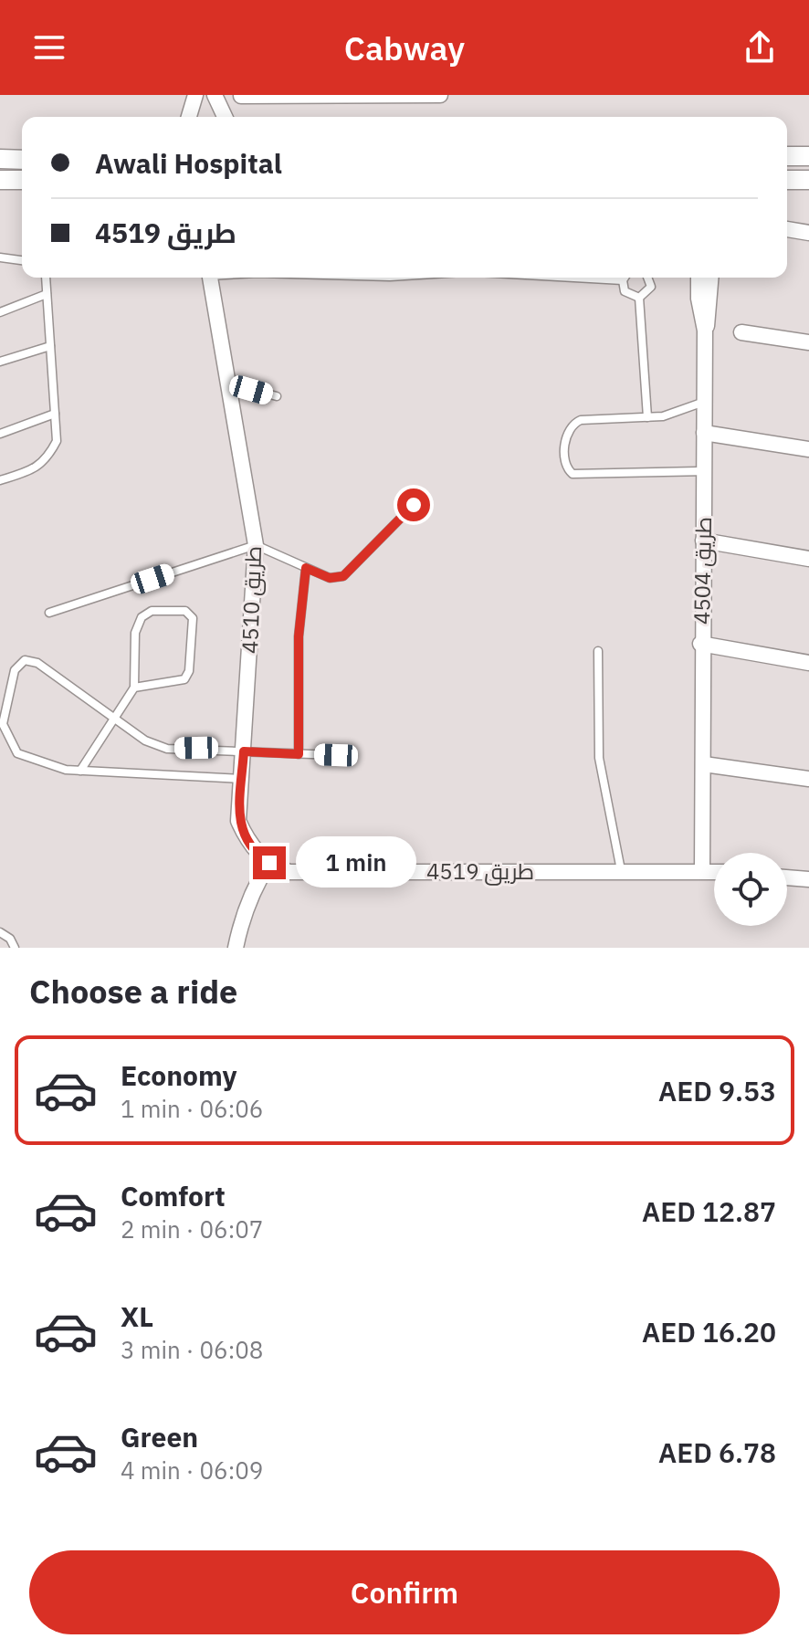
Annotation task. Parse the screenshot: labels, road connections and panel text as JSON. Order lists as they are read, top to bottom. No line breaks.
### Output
{"streets":{"street":["طريق 4504","طريق 4510","طريق 4519"]},"crossings":[["طريق 4504","طريق 4519"]],"page":{"header":"Cabway","banner":["Awali Hospital","طريق 4519"],"bubble":"1 min","heading":"Choose a ride","list":[{"name":"Economy","note":"1 min · 06:06","value":"AED 9.53"},{"name":"Comfort","note":"2 min · 06:07","value":"AED 12.87"},{"name":"XL","note":"3 min · 06:08","value":"AED 16.20"},{"name":"Green","note":"4 min · 06:09","value":"AED 6.78"}],"buttons":"Confirm"}}
